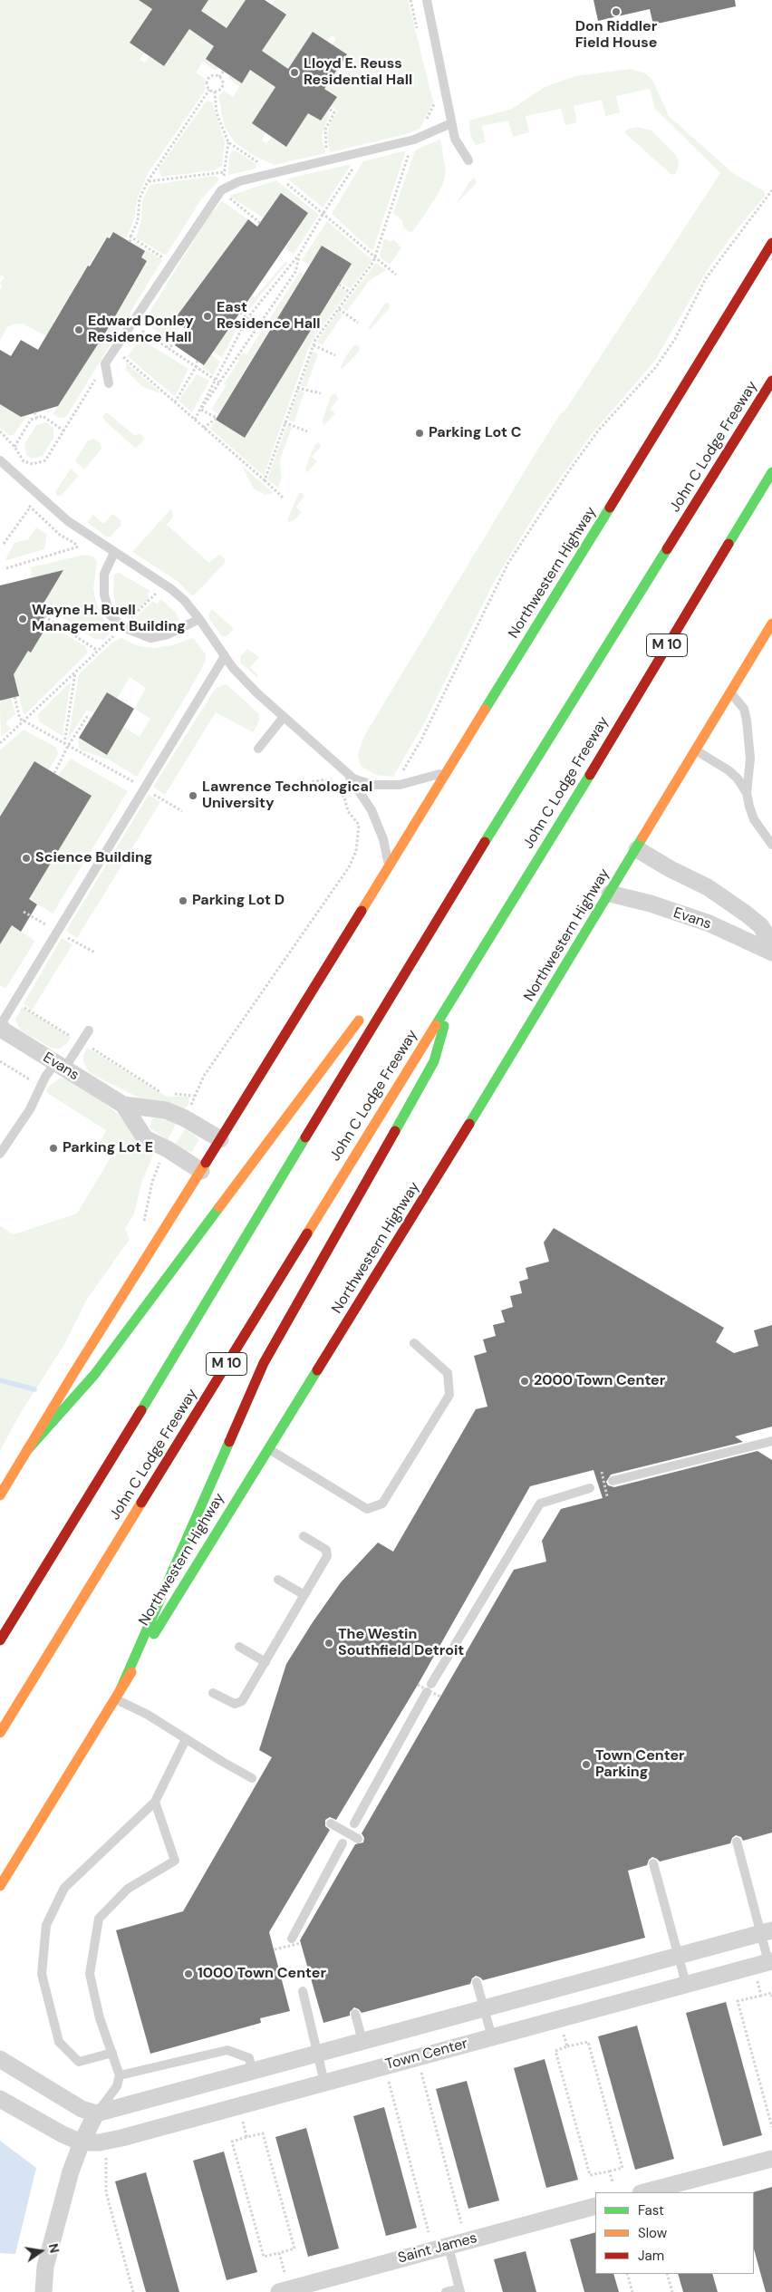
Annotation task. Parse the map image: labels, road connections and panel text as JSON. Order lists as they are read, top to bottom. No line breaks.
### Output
{"streets":{"main road":["John C Lodge Freeway","Northwestern Highway","M 10"],"street":["Evans","Town Center","Saint James"]},"crossings":[["Northwestern Highway","Evans"]],"places":["Don Riddler Field House","Lloyd E. Reuss Residential Hall","East Residence Hall","Edward Donley Residence Hall","Parking Lot C","Wayne H. Buell Management Building","Lawrence Technological University","Science Building","Parking Lot D","Parking Lot E","2000 Town Center","The Westin Southfield Detroit","Town Center Parking","1000 Town Center"],"legend":["Fast","Slow","Jam"],"north":"right"}
